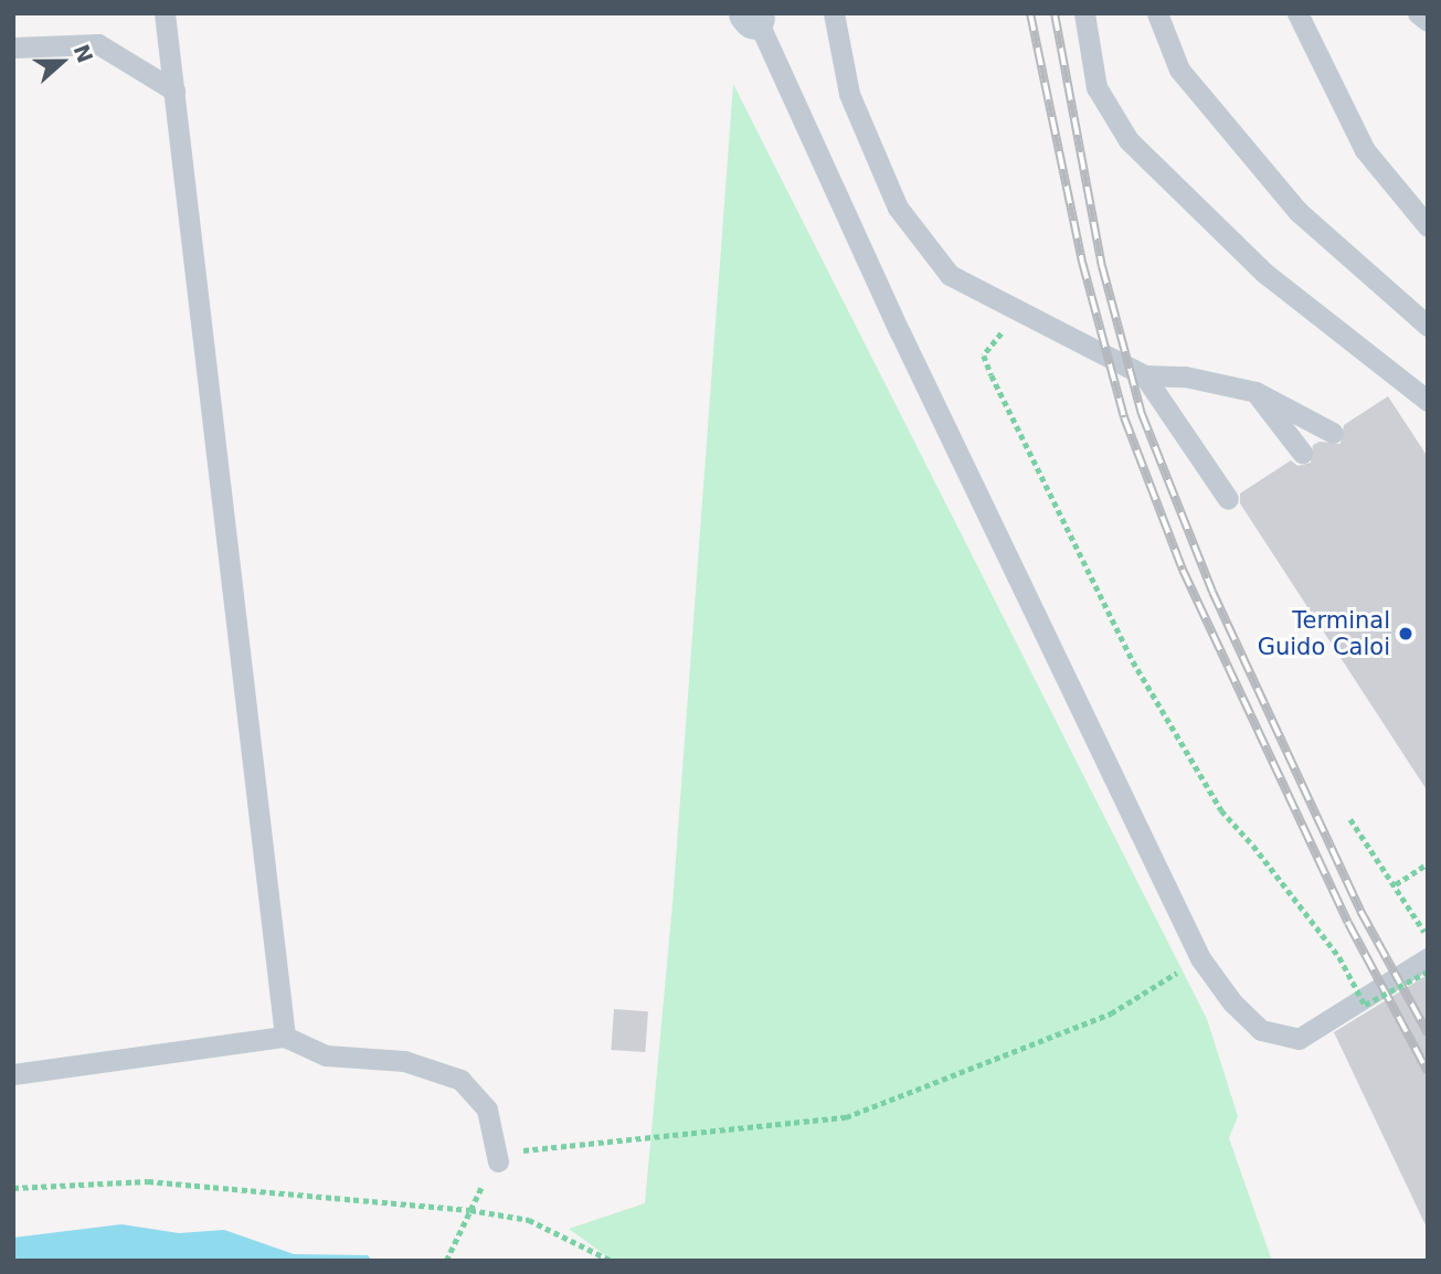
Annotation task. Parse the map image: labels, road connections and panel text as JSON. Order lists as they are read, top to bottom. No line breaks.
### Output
{"places":["Terminal Guido Caloi"],"north":"right"}
